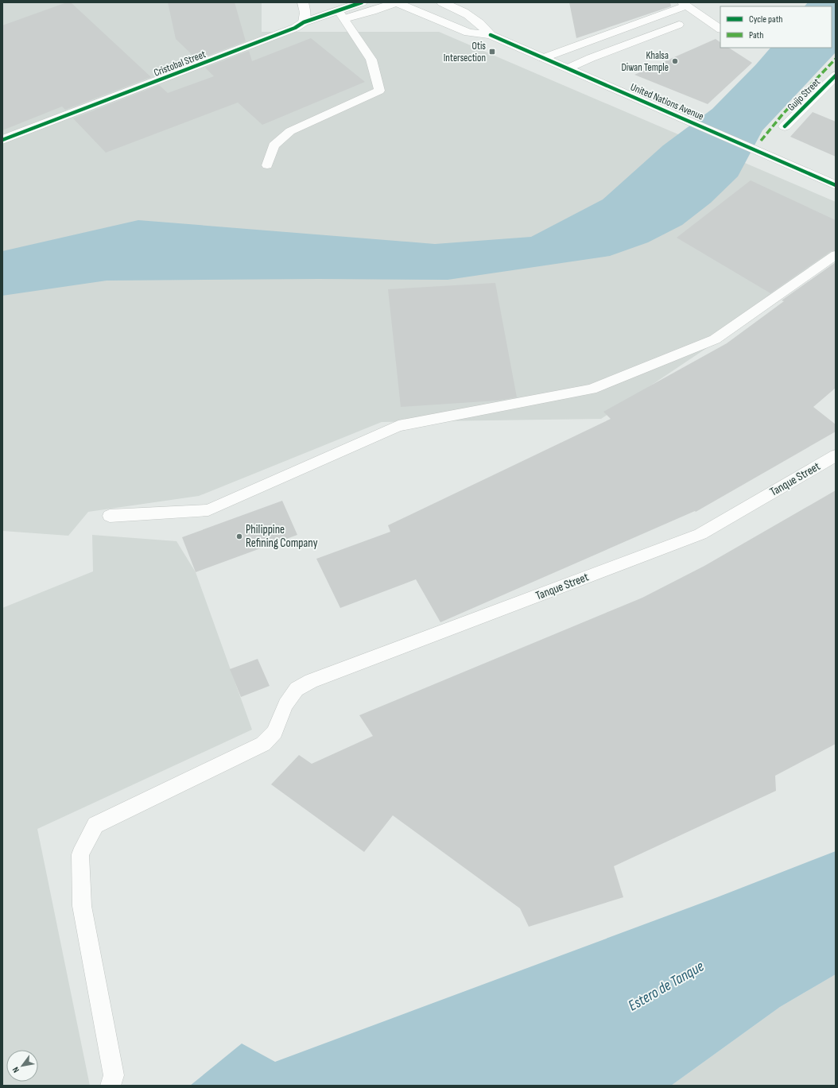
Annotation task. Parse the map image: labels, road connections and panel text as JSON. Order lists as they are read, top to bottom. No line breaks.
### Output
{"streets":{"main road":["Cristobal Street","Guijo Street","United Nations Avenue"],"lane":["Tanque Street"]},"crossings":[["Cristobal Street","United Nations Avenue"]],"water":["Estero de Tanque"],"places":{"transit":["Otis Intersection"],"other":["Khalsa Diwan Temple","Philippine Refining Company"]},"legend":["Cycle path","Path"],"north":"bottom left"}
